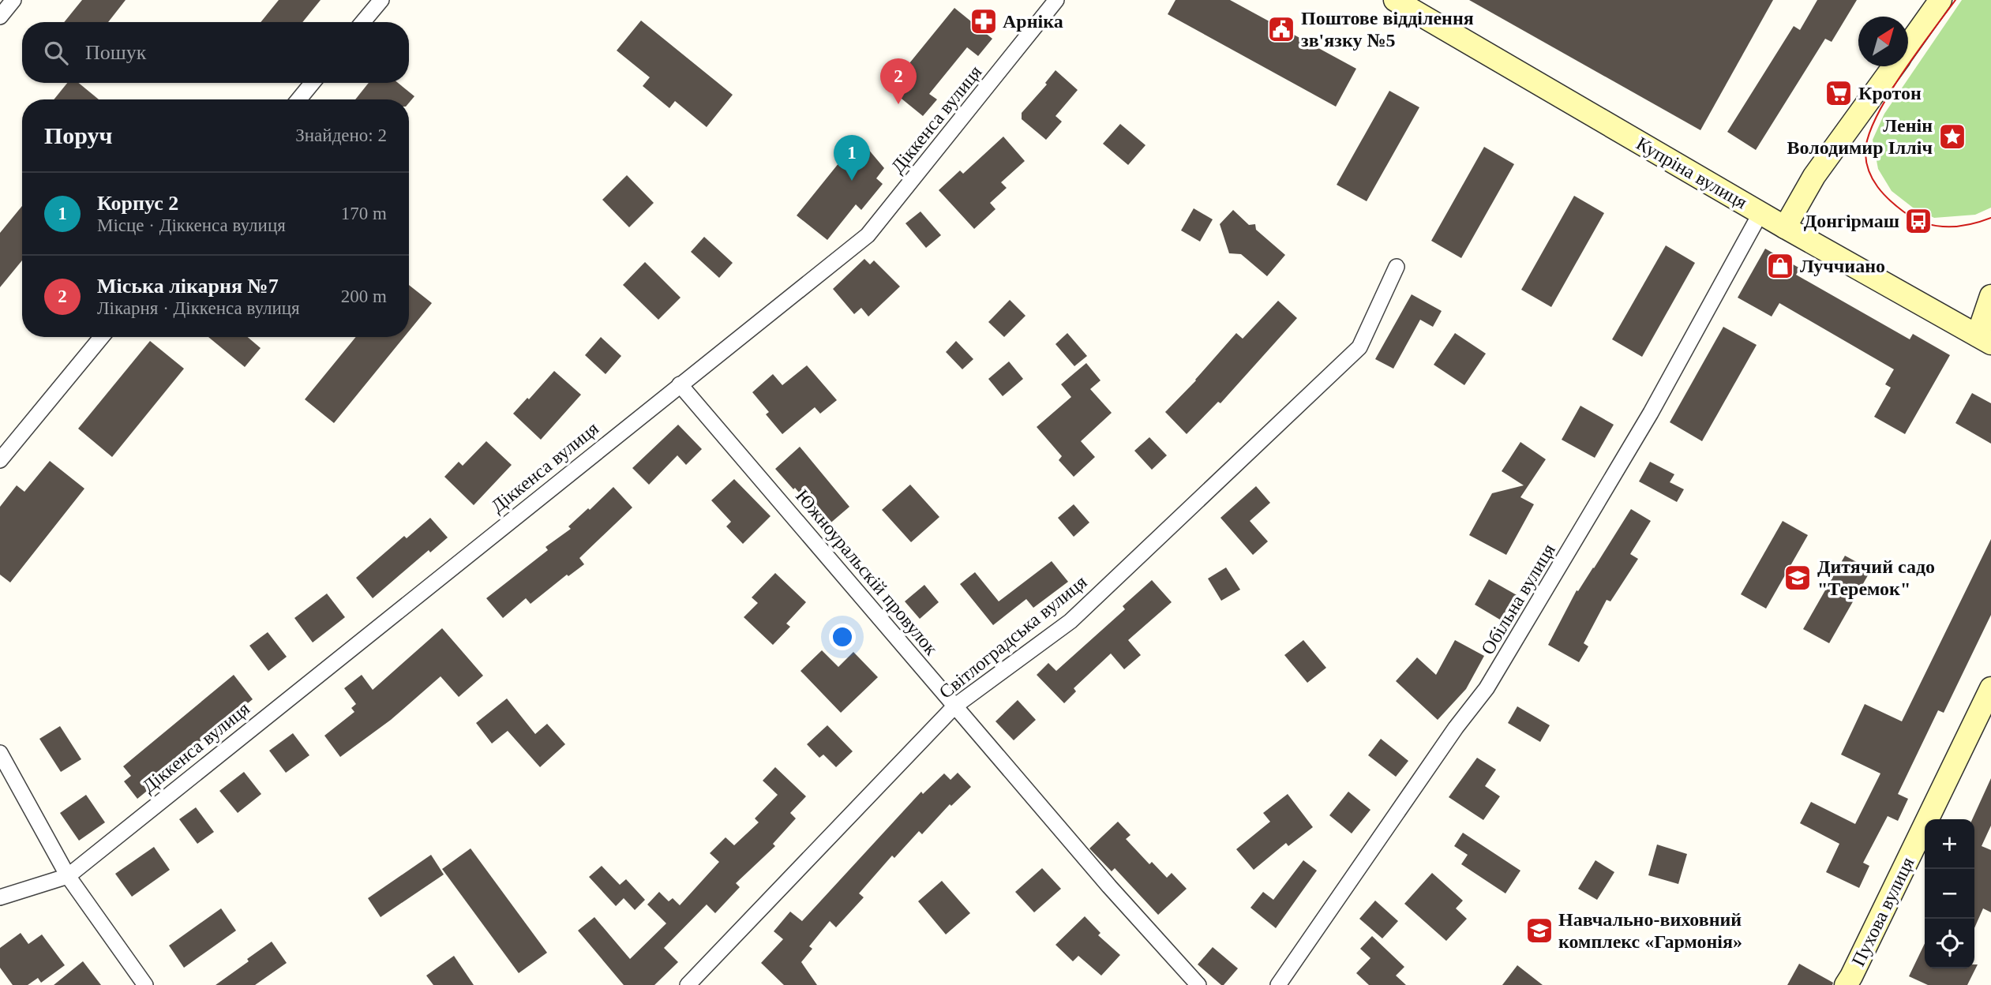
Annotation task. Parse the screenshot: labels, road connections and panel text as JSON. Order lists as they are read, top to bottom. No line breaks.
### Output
{"streets":{"main road":["Купріна вулиця","Пухова вулиця"],"street":["Діккенса вулиця","Южноуральскій провулок","Обільна вулиця","Світлоградська вулиця"]},"crossings":[["Діккенса вулиця","Южноуральскій провулок"],["Купріна вулиця","Обільна вулиця"],["Южноуральскій провулок","Світлоградська вулиця"]],"places":{"pharmacy":["Арніка"],"public building":["Поштове відділення зв'язку №5"],"supermarket":["Кротон"],"place":["Ленін Володимир Ілліч"],"bus stop":["Донгірмаш"],"shop":["Луччиано"],"school or university":["Дитячий садо \"Теремок\"","Навчально-виховний комплекс «Гармонія»"]},"north":"top right","page":{"search":"Пошук","pins":["2","1"],"heading":["Поруч","Знайдено: 2"],"list":[{"mark":"1","name":"Корпус 2","note":"Місце · Діккенса вулиця","value":"170 m"},{"mark":"2","name":"Міська лікарня №7","note":"Лікарня · Діккенса вулиця","value":"200 m"}],"map_buttons":["+","−"]}}
